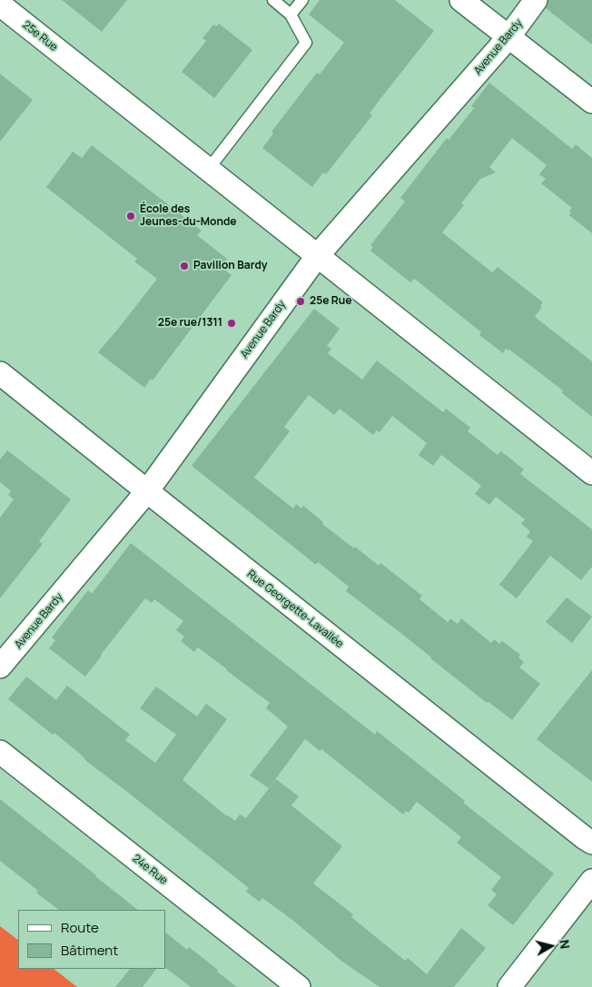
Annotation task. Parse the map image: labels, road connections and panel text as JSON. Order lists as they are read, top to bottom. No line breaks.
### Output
{"streets":{"street":["25e Rue","Avenue Bardy","Rue Georgette-Lavallée","24e Rue"]},"crossings":[["25e Rue","Avenue Bardy"],["Avenue Bardy","Rue Georgette-Lavallée"]],"places":["École des Jeunes-du-Monde","Pavillon Bardy","25e Rue","25e rue/1311"],"legend":["Route","Bâtiment"],"north":"right"}
